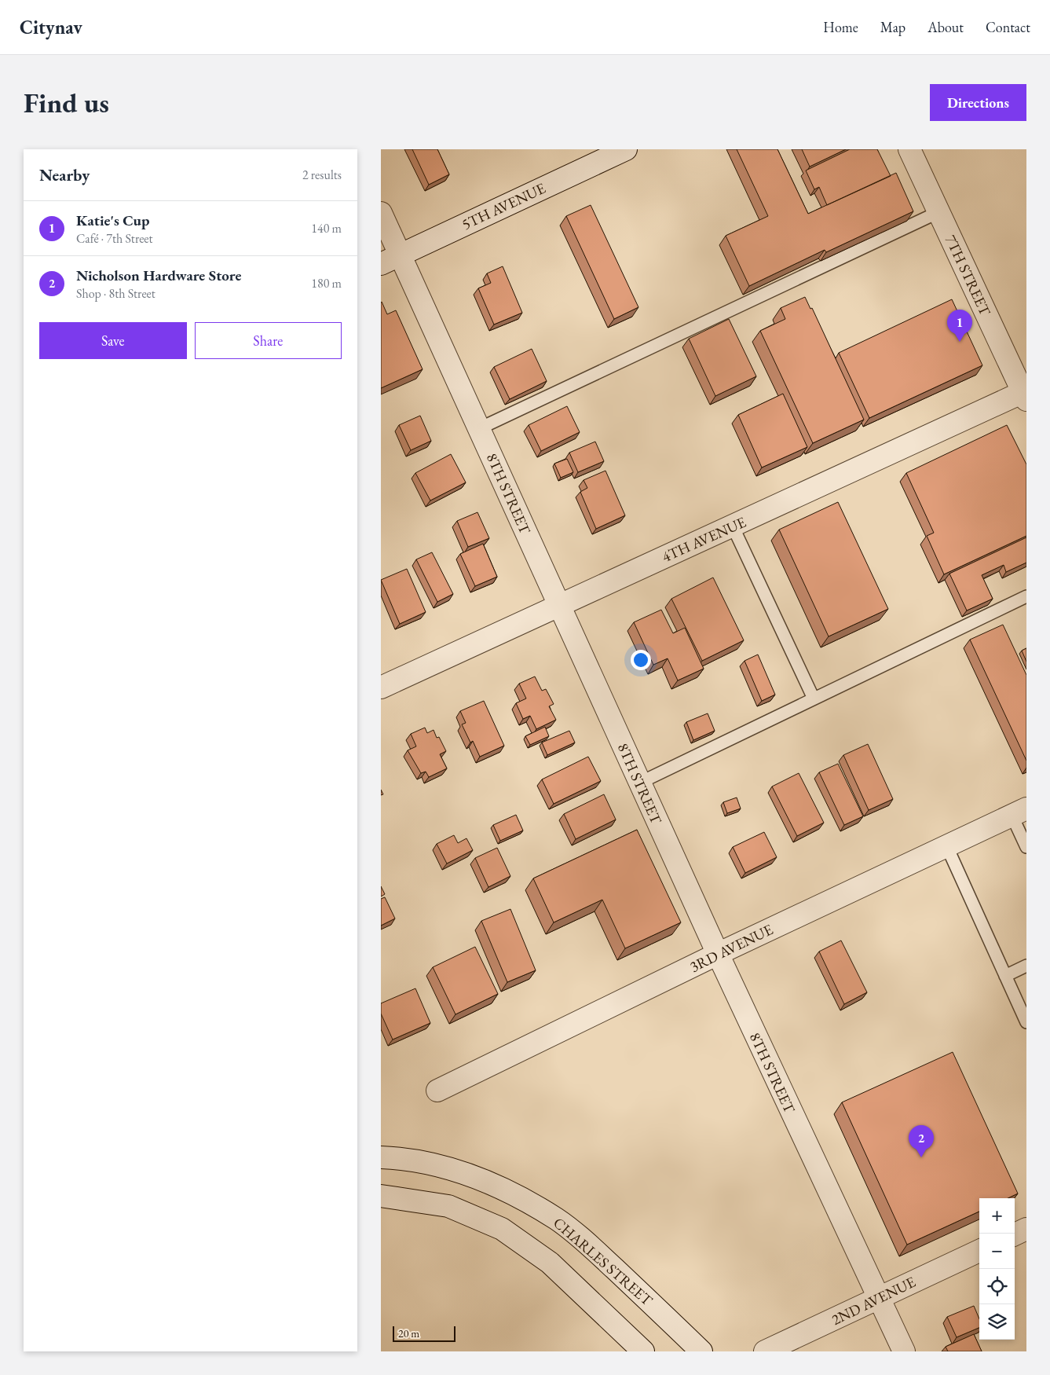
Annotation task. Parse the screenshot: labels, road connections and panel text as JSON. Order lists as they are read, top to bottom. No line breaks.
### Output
{"streets":{"street":["5TH AVENUE","7TH STREET","8TH STREET","4TH AVENUE","3RD AVENUE","CHARLES STREET","2ND AVENUE"]},"crossings":[["5TH AVENUE","8TH STREET"],["7TH STREET","4TH AVENUE"],["8TH STREET","4TH AVENUE"],["8TH STREET","3RD AVENUE"],["8TH STREET","2ND AVENUE"]],"scale_bar":"20 m","page":{"header":"Citynav","nav":["Home","Map","About","Contact"],"buttons":["Directions",["Save","Share"]],"title":"Find us","heading":["Nearby","2 results"],"list":[{"mark":"1","name":"Katie's Cup","note":"Café · 7th Street","value":"140 m"},{"mark":"2","name":"Nicholson Hardware Store","note":"Shop · 8th Street","value":"180 m"}],"pins":["1","2"],"map_buttons":["+","−"],"scale":"20 m"}}
